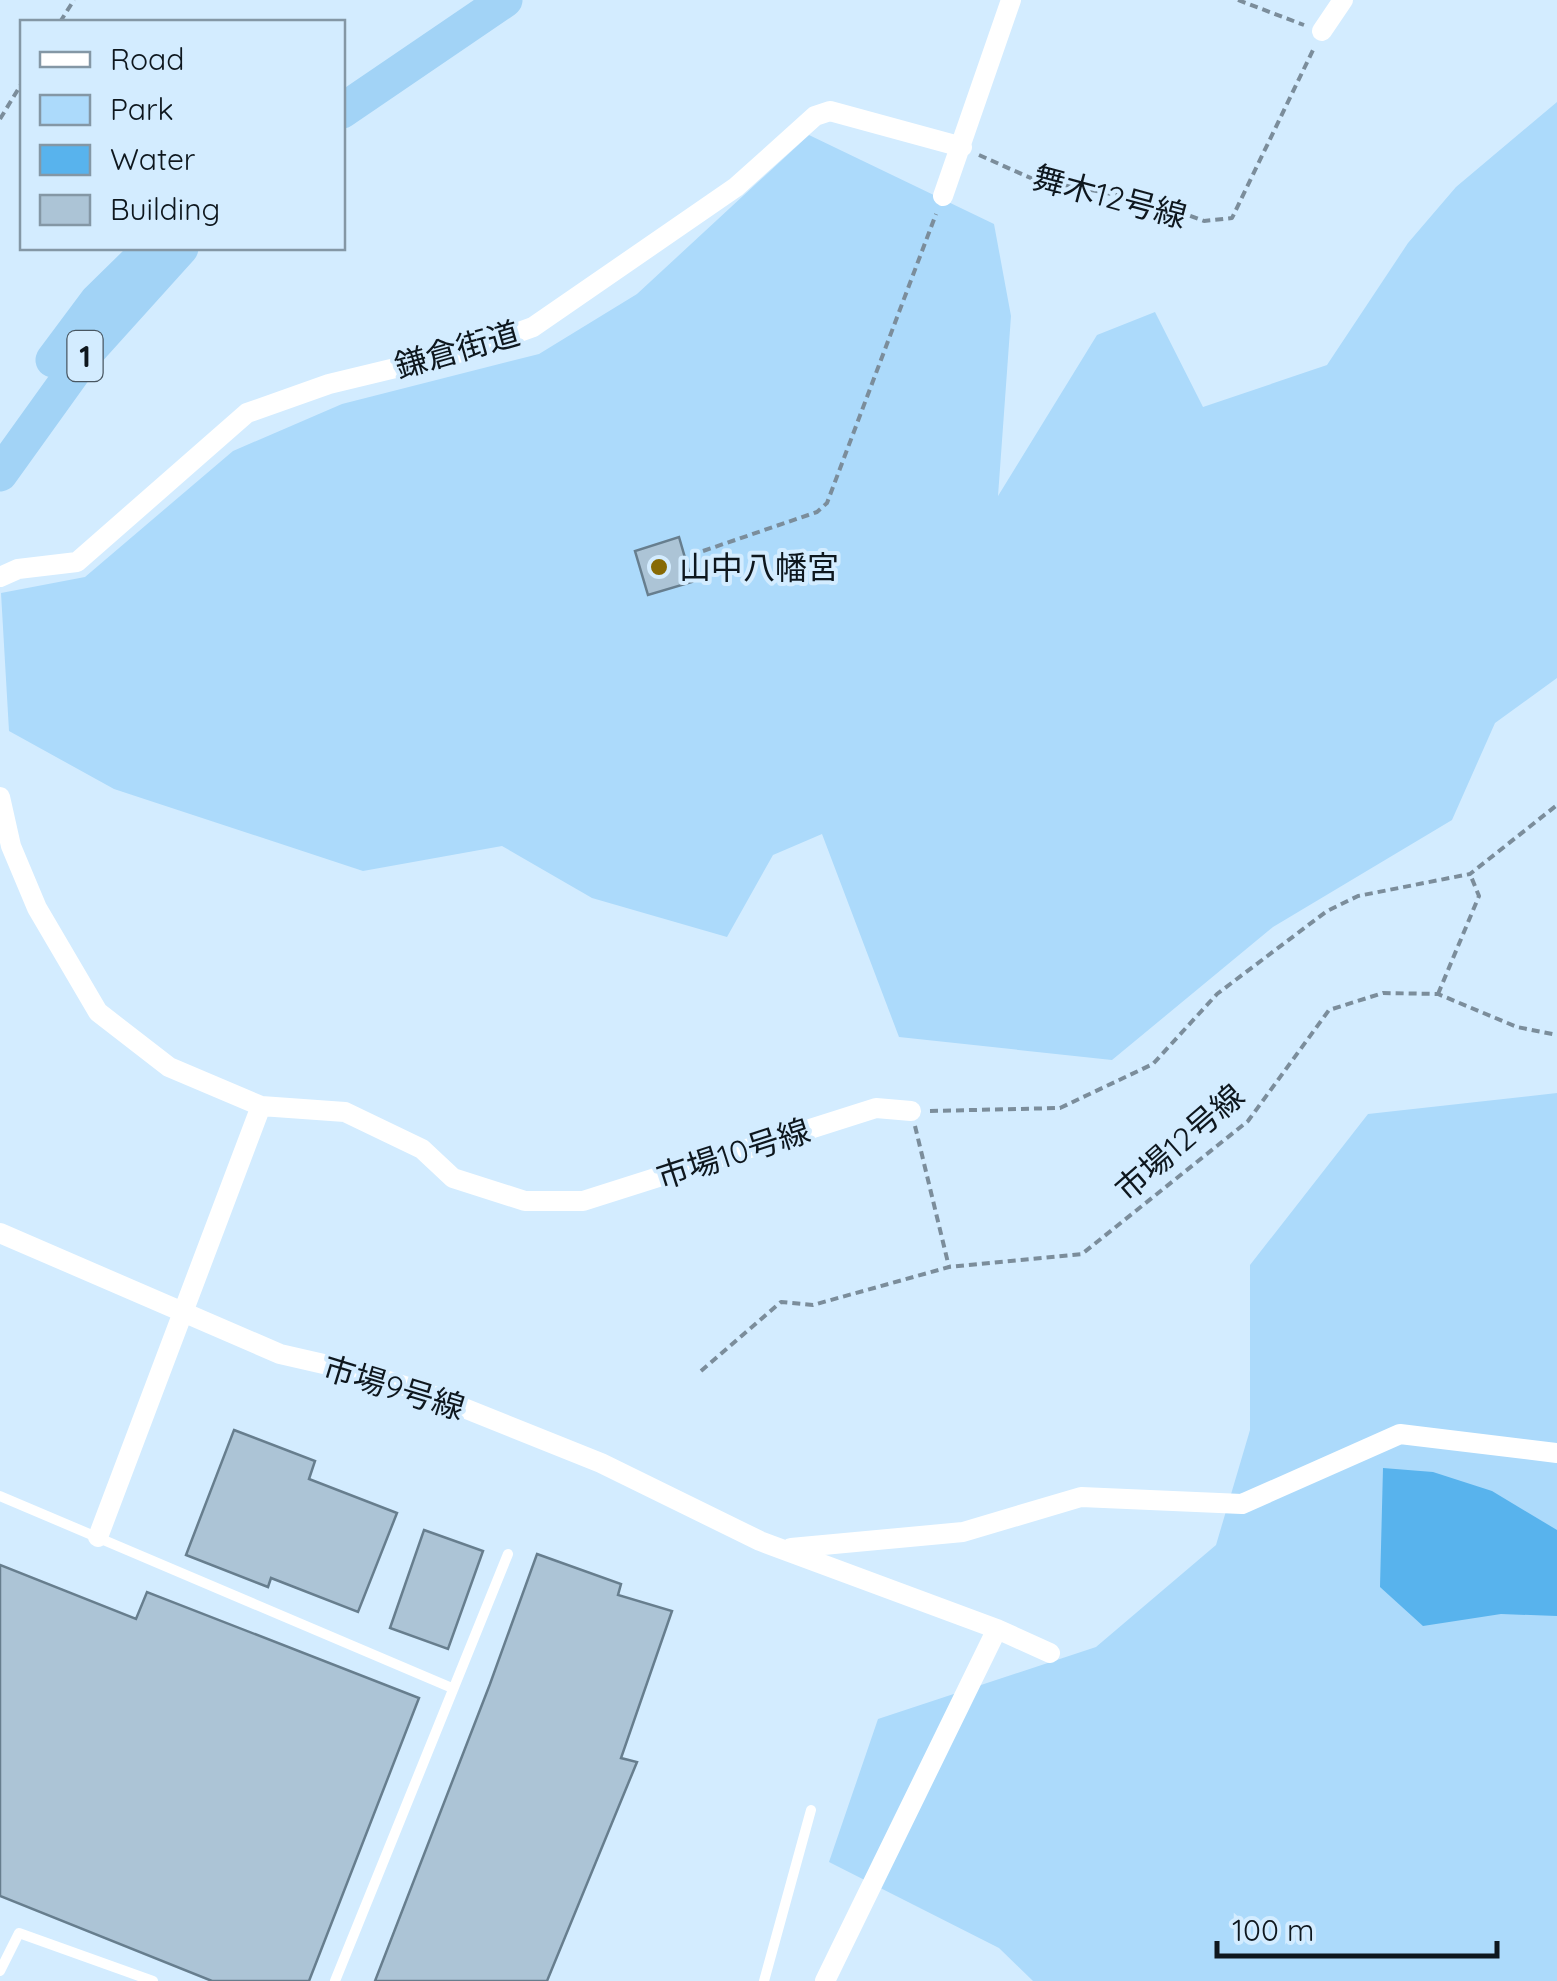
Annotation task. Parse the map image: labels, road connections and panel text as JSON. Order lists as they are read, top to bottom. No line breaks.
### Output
{"streets":{"highway":["1"],"street":["鎌倉街道","市場10号線","市場9号線"],"path":["舞木12号線","市場12号線"]},"crossings":[["舞木12号線","鎌倉街道"]],"places":["山中八幡宮"],"legend":["Road","Park","Water","Building"],"scale_bar":"100 m"}
